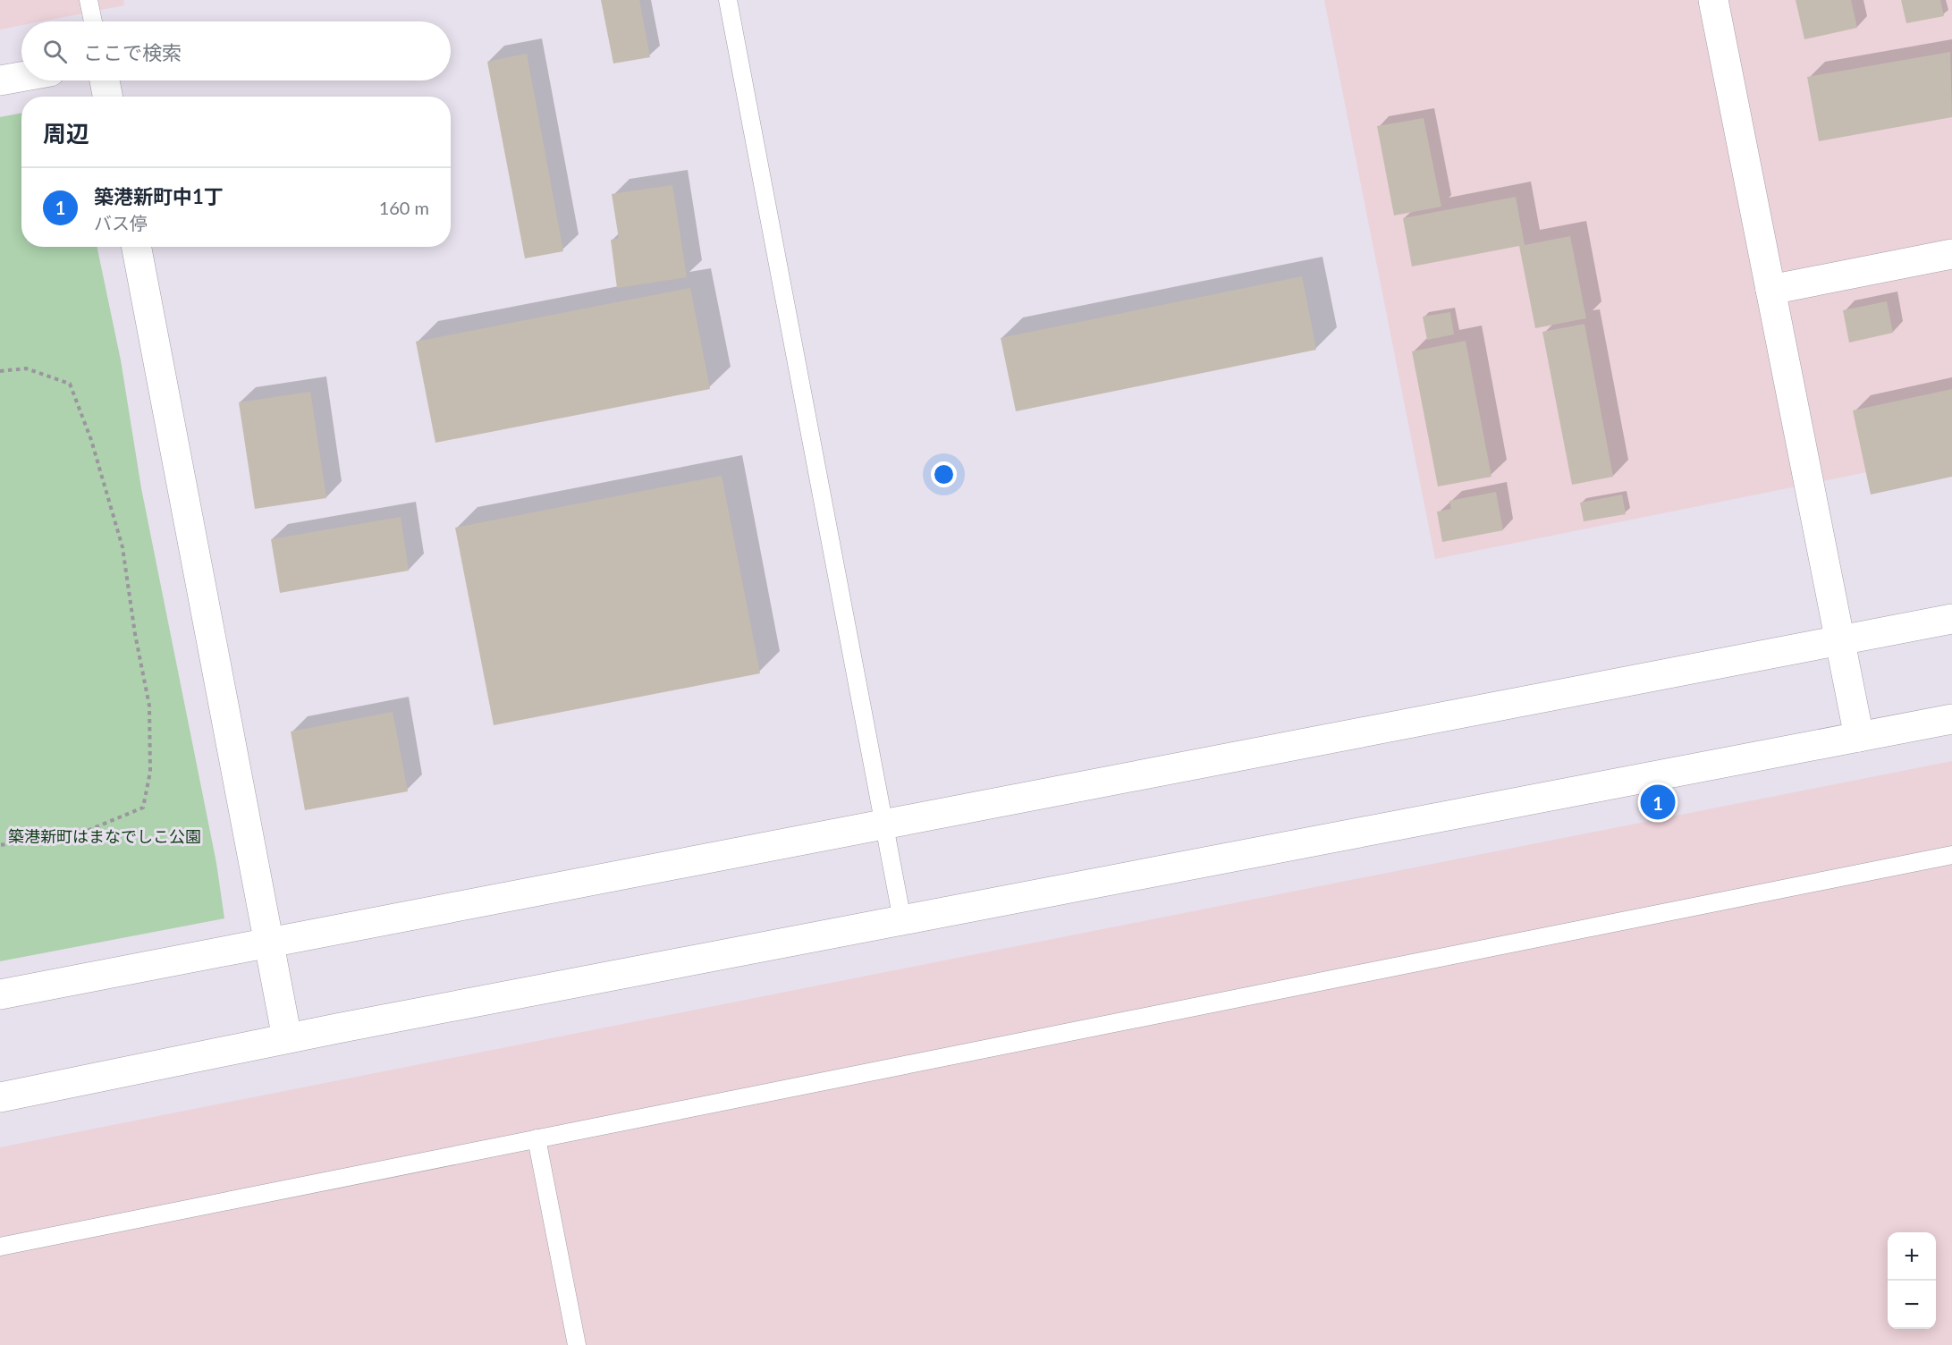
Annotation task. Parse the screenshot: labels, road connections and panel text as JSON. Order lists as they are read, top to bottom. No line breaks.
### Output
{"parks":["築港新町はまなでしこ公園"],"page":{"search":"ここで検索","heading":"周辺","list":[{"mark":"1","name":"築港新町中1丁","note":"バス停","value":"160 m"}],"pins":"1","map_buttons":["+","−"]}}
